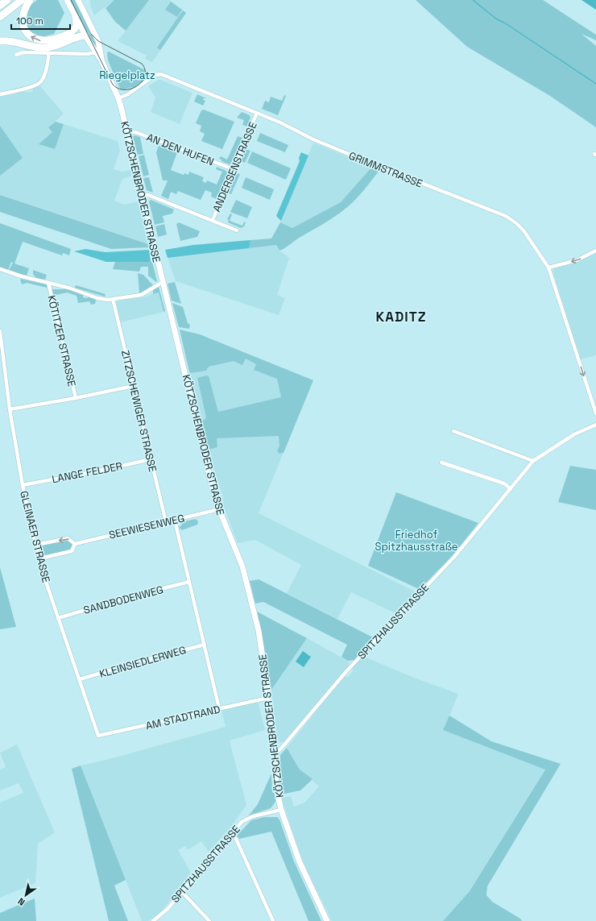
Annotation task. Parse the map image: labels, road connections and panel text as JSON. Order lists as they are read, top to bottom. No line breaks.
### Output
{"streets":{"street":["AN DEN HUFEN","ANDERSENSTRASSE","GRIMMSTRASSE","KÖTZSCHENBRODER STRASSE","KÖTITZER STRASSE","ZITZSCHEWIGER STRASSE","LANGE FELDER","SEEWIESENWEG","GLEINAER STRASSE","SANDBODENWEG","SPITZHAUSSTRASSE","KLEINSIEDLERWEG","AM STADTRAND"]},"crossings":[["AN DEN HUFEN","ANDERSENSTRASSE"],["AN DEN HUFEN","KÖTZSCHENBRODER STRASSE"],["ANDERSENSTRASSE","GRIMMSTRASSE"],["GRIMMSTRASSE","KÖTZSCHENBRODER STRASSE"],["KÖTZSCHENBRODER STRASSE","SEEWIESENWEG"],["KÖTZSCHENBRODER STRASSE","SPITZHAUSSTRASSE"],["KÖTZSCHENBRODER STRASSE","AM STADTRAND"],["ZITZSCHEWIGER STRASSE","LANGE FELDER"],["ZITZSCHEWIGER STRASSE","SEEWIESENWEG"],["LANGE FELDER","GLEINAER STRASSE"],["SEEWIESENWEG","GLEINAER STRASSE"],["GLEINAER STRASSE","SANDBODENWEG"],["GLEINAER STRASSE","KLEINSIEDLERWEG"],["GLEINAER STRASSE","AM STADTRAND"]],"districts":["KADITZ"],"parks":["Riegelplatz","Friedhof Spitzhausstraße"],"scale_bar":"100 m","north":"bottom left"}
